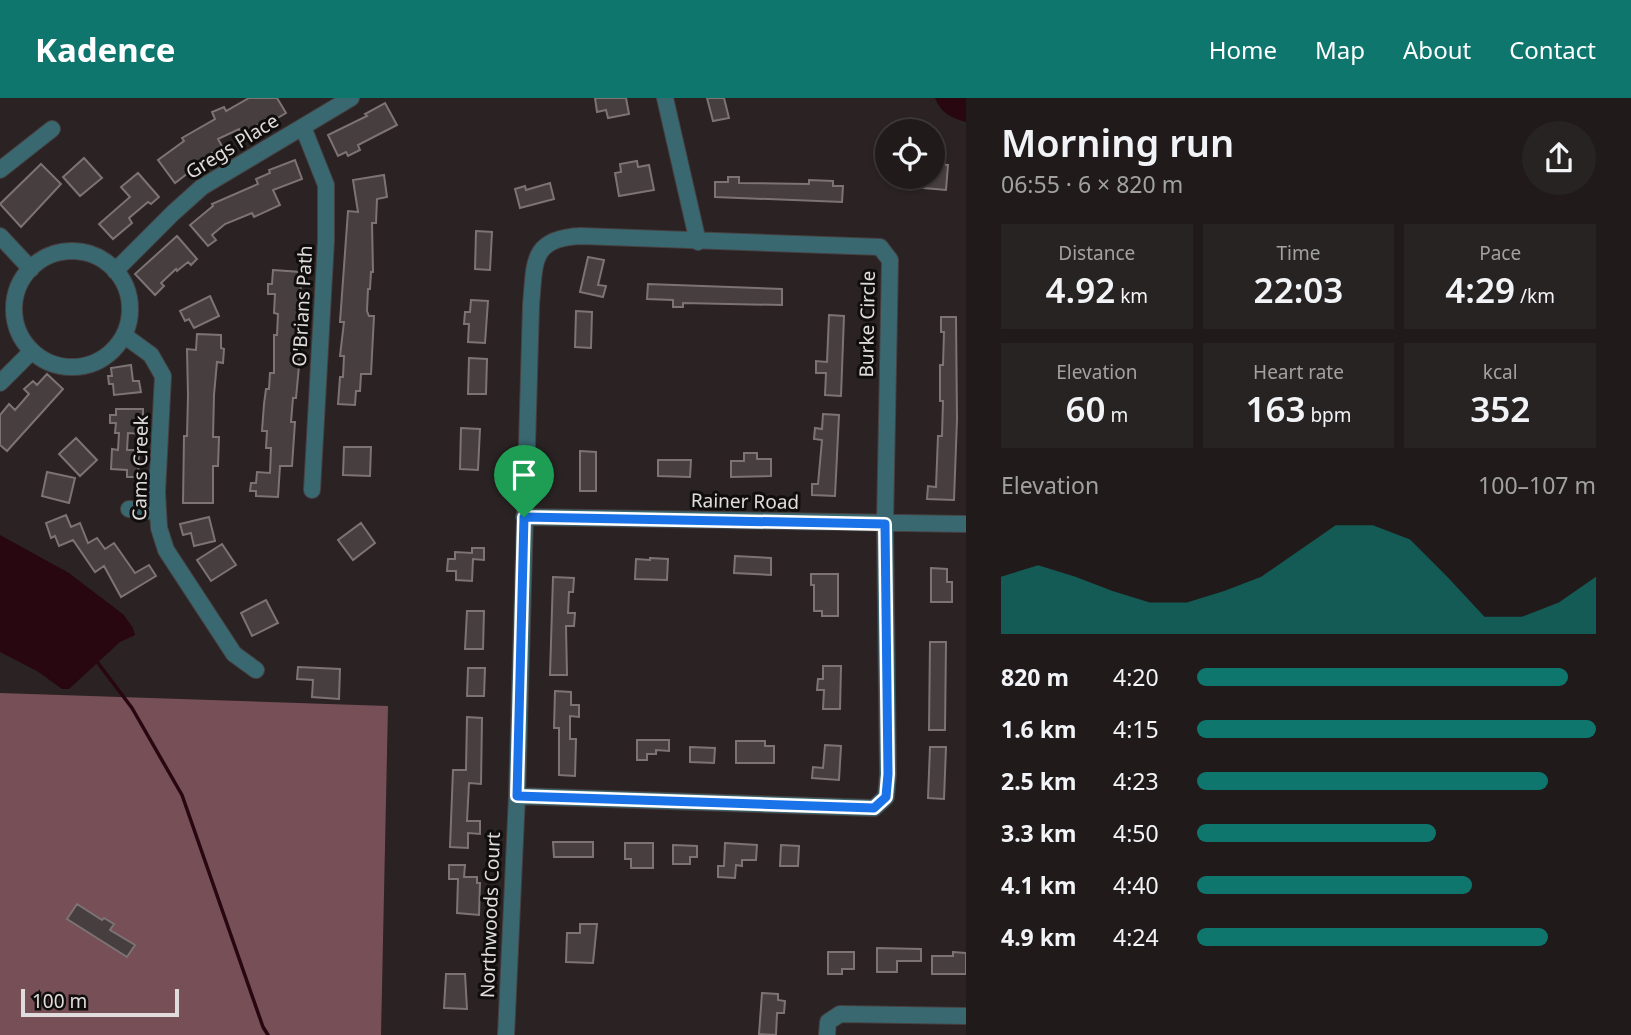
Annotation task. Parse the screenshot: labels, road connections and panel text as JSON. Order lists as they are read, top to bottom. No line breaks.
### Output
{"streets":{"street":["Gregs Place","O'Brians Path","Burke Circle","Cams Creek","Rainer Road","Northwoods Court"]},"crossings":[["Gregs Place","O'Brians Path"],["Gregs Place","Cams Creek"],["Burke Circle","Rainer Road"],["Burke Circle","Northwoods Court"]],"scale_bar":"100 m","page":{"header":"Kadence","nav":["Home","Map","About","Contact"],"heading":["Morning run","06:55 · 6 × 820 m"],"stats":[["Distance","4.92 km"],["Time","22:03"],["Pace","4:29 /km"],["Elevation","60 m"],["Heart rate","163 bpm"],["kcal","352"]],"chart":["Elevation","100–107 m"],"list":[{"name":"820 m","note":"4:20"},{"name":"1.6 km","note":"4:15"},{"name":"2.5 km","note":"4:23"},{"name":"3.3 km","note":"4:50"},{"name":"4.1 km","note":"4:40"},{"name":"4.9 km","note":"4:24"}],"scale":"100 m"}}
